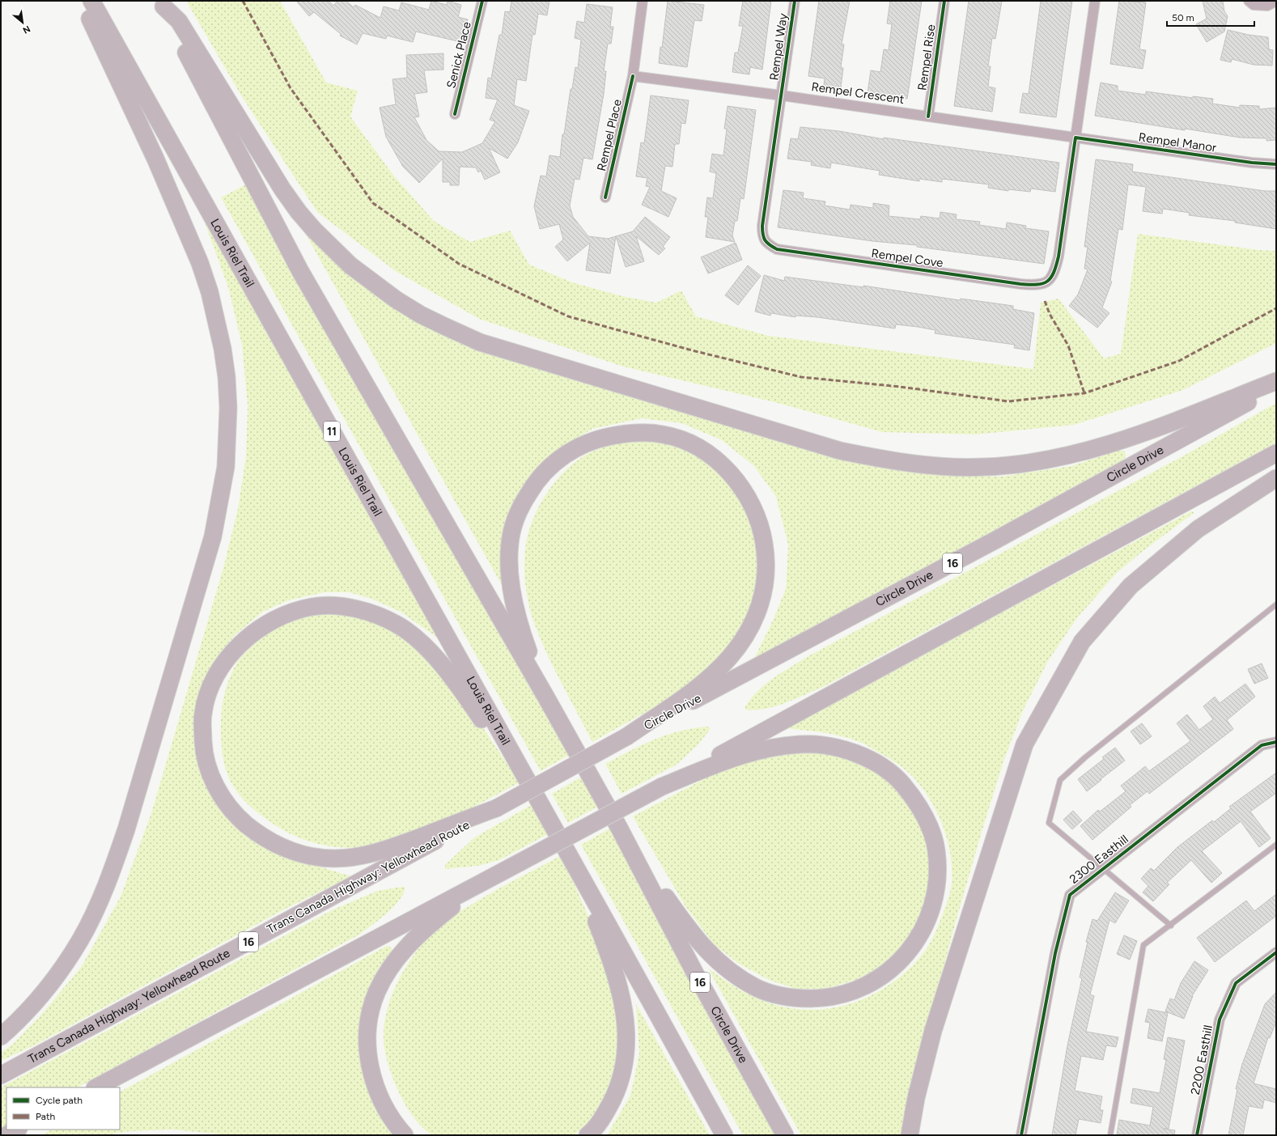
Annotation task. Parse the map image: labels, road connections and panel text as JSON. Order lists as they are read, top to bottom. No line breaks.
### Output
{"streets":{"highway":["Louis Riel Trail","11","Circle Drive","16","Trans Canada Highway: Yellowhead Route"],"street":["Rempel Way","Senick Place","Rempel Rise","Rempel Crescent","Rempel Place","Rempel Manor","Rempel Cove","2300 Easthill","2200 Easthill"]},"crossings":[["Rempel Way","Rempel Crescent"],["Rempel Way","Rempel Cove"],["Rempel Rise","Rempel Crescent"],["Rempel Crescent","Rempel Place"],["Rempel Crescent","Rempel Manor"],["Rempel Crescent","Rempel Cove"],["Rempel Manor","Rempel Cove"],["Circle Drive","Trans Canada Highway: Yellowhead Route"]],"legend":["Cycle path","Path"],"scale_bar":"50 m","north":"bottom right"}
